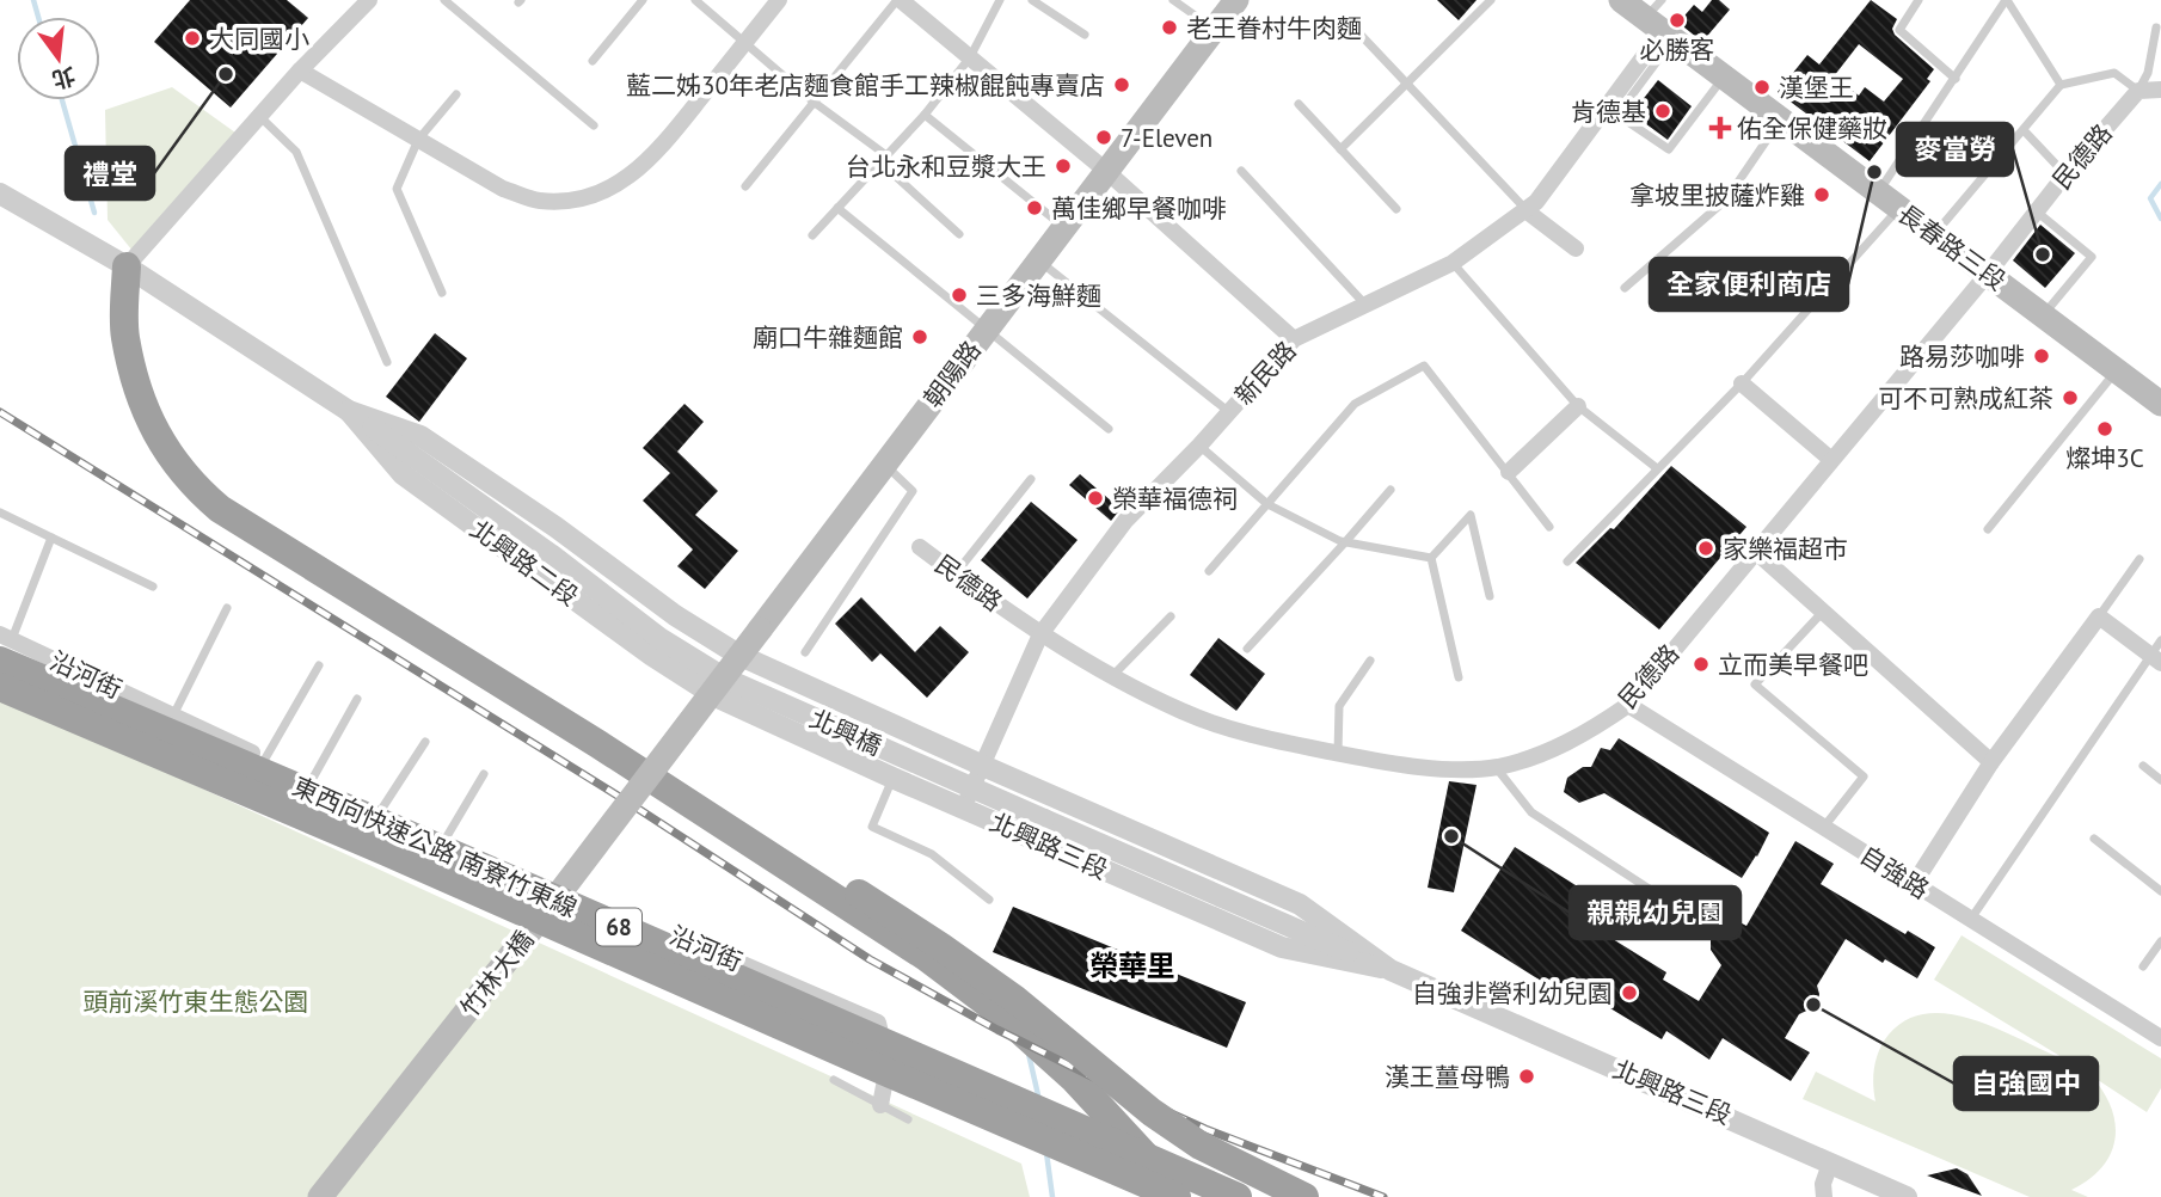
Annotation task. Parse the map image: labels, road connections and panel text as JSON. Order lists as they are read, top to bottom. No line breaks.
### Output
{"streets":{"highway":["東西向快速公路 南寮竹東線","68"],"main road":["長春路三段","朝陽路","竹林大橋"],"street":["民德路","新民路","北興路二段","沿河街","北興橋","北興路三段","自強路"]},"crossings":[["民德路","長春路三段"],["民德路","新民路"],["民德路","自強路"],["長春路三段","新民路"],["新民路","北興路三段"],["朝陽路","北興路二段"],["朝陽路","北興橋"],["朝陽路","北興路三段"],["朝陽路","竹林大橋"],["北興路二段","北興橋"],["北興路二段","北興路三段"],["沿河街","東西向快速公路 南寮竹東線"],["北興橋","北興路三段"]],"districts":["榮華里"],"parks":["頭前溪竹東生態公園"],"places":{"other":["必勝客","老王眷村牛肉麵","大同國小","禮堂","藍二姊30年老店麵食館手工辣椒餛飩專賣店","漢堡王","肯德基","7-Eleven","台北永和豆漿大王","全家便利商店","拿坡里披薩炸雞","萬佳鄉早餐咖啡","麥當勞","三多海鮮麵","廟口牛雜麵館","路易莎咖啡","可不可熟成紅茶","燦坤3C","榮華福德祠","家樂福超市","立而美早餐吧","親親幼兒園","自強非營利幼兒園","自強國中","漢王薑母鴨"],"health":["佑全保健藥妝"]},"north":"bottom"}
